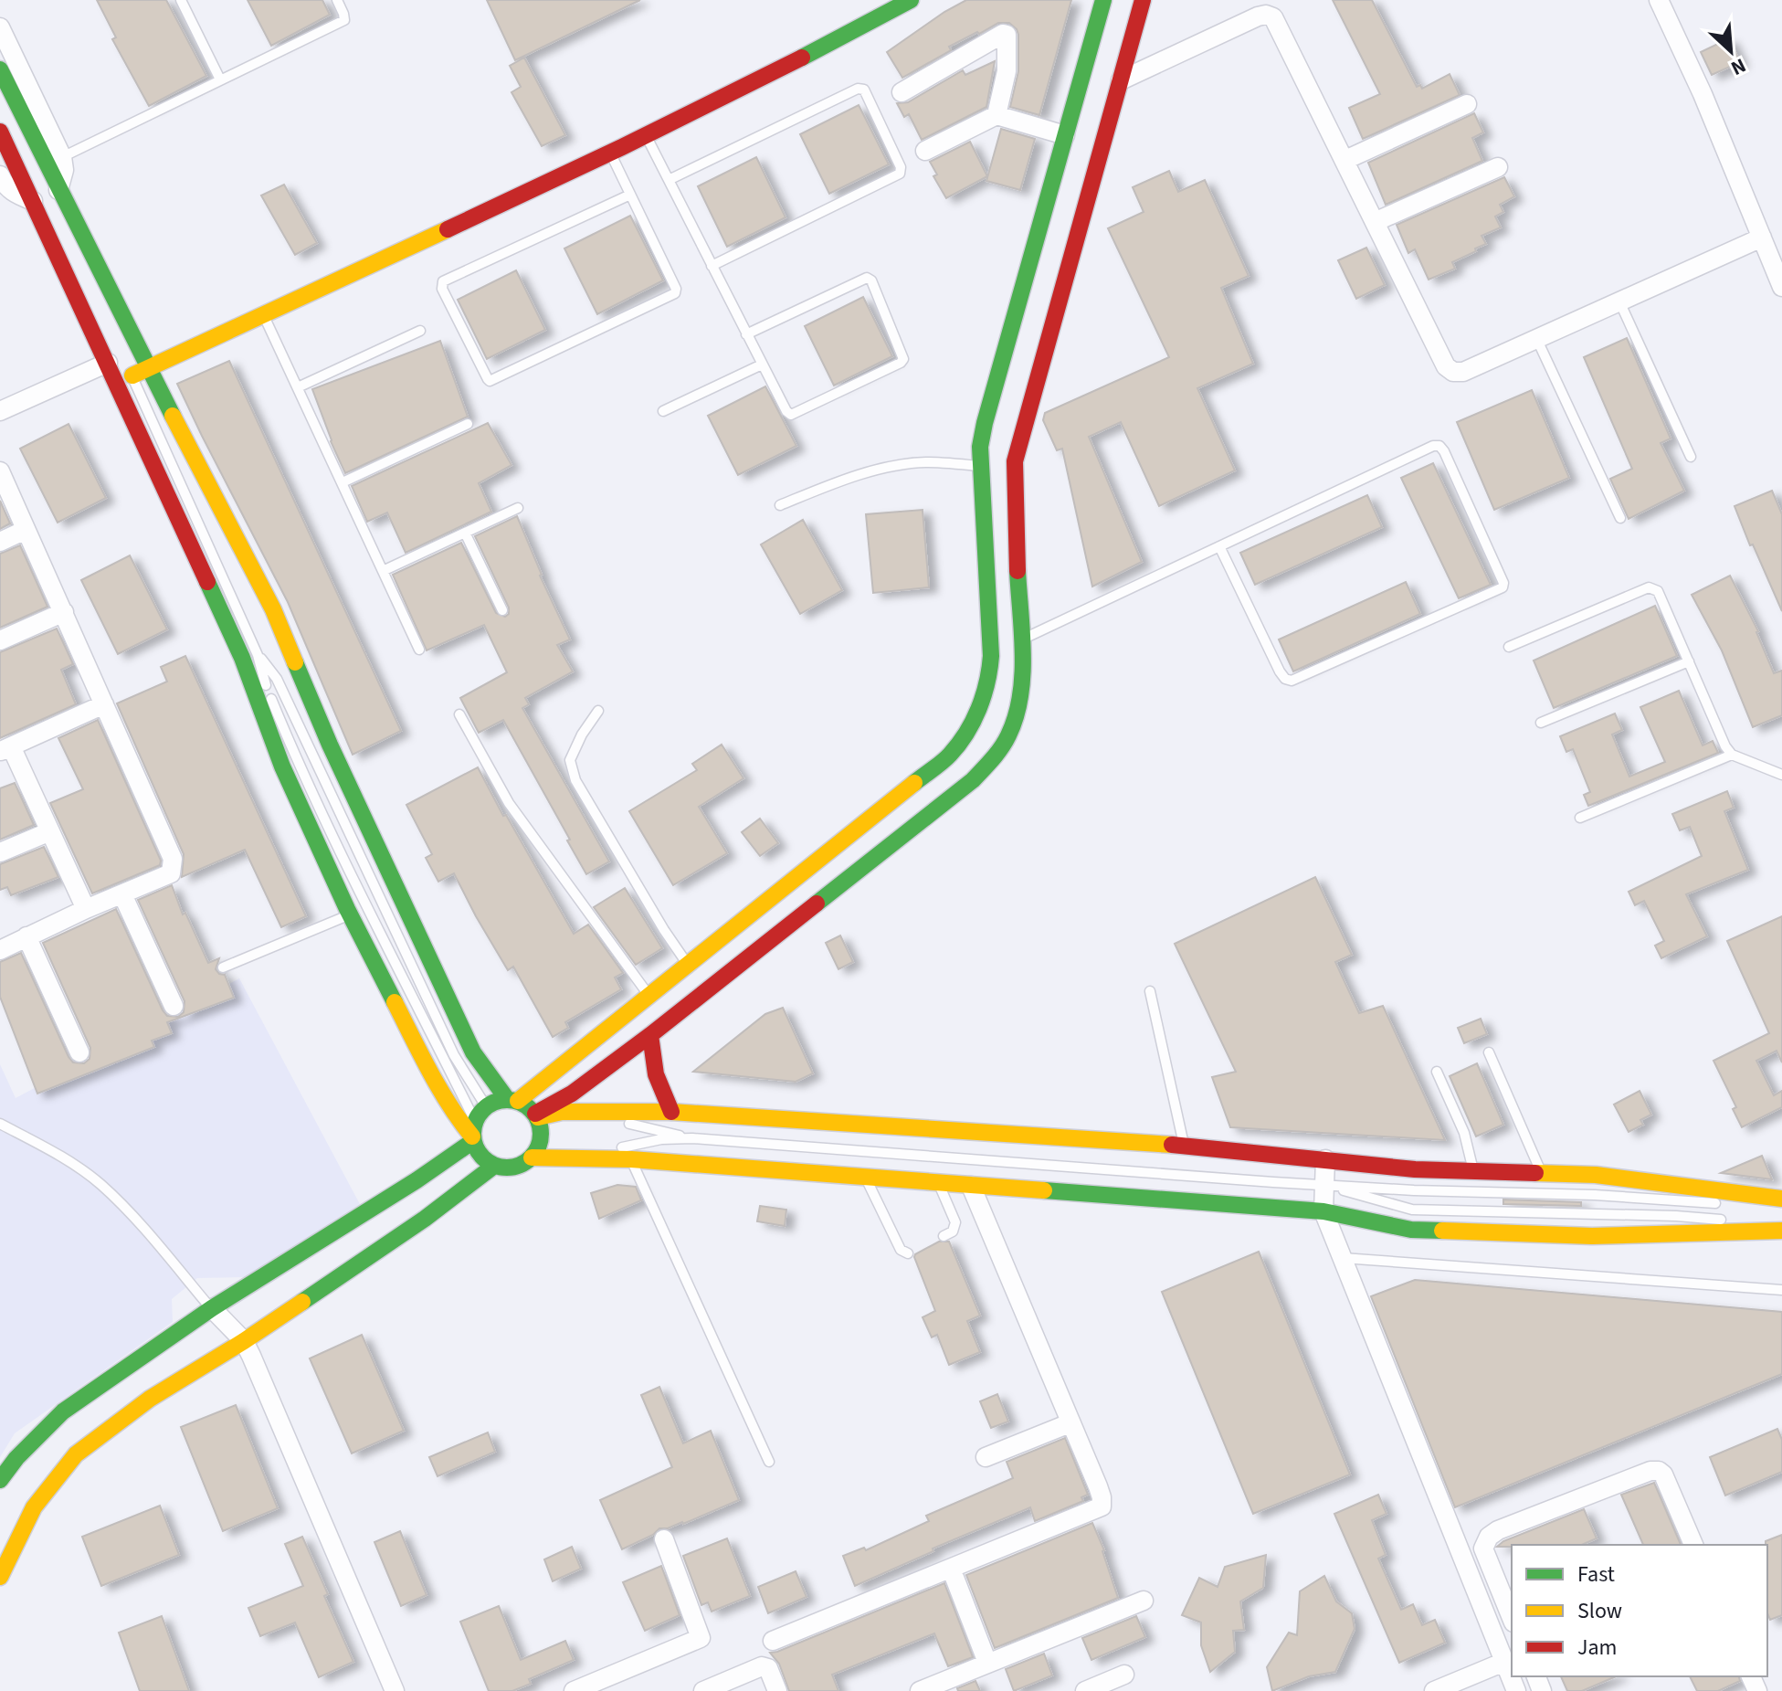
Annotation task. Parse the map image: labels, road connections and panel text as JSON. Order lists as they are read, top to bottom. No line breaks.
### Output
{"legend":["Fast","Slow","Jam"],"north":"bottom right"}
